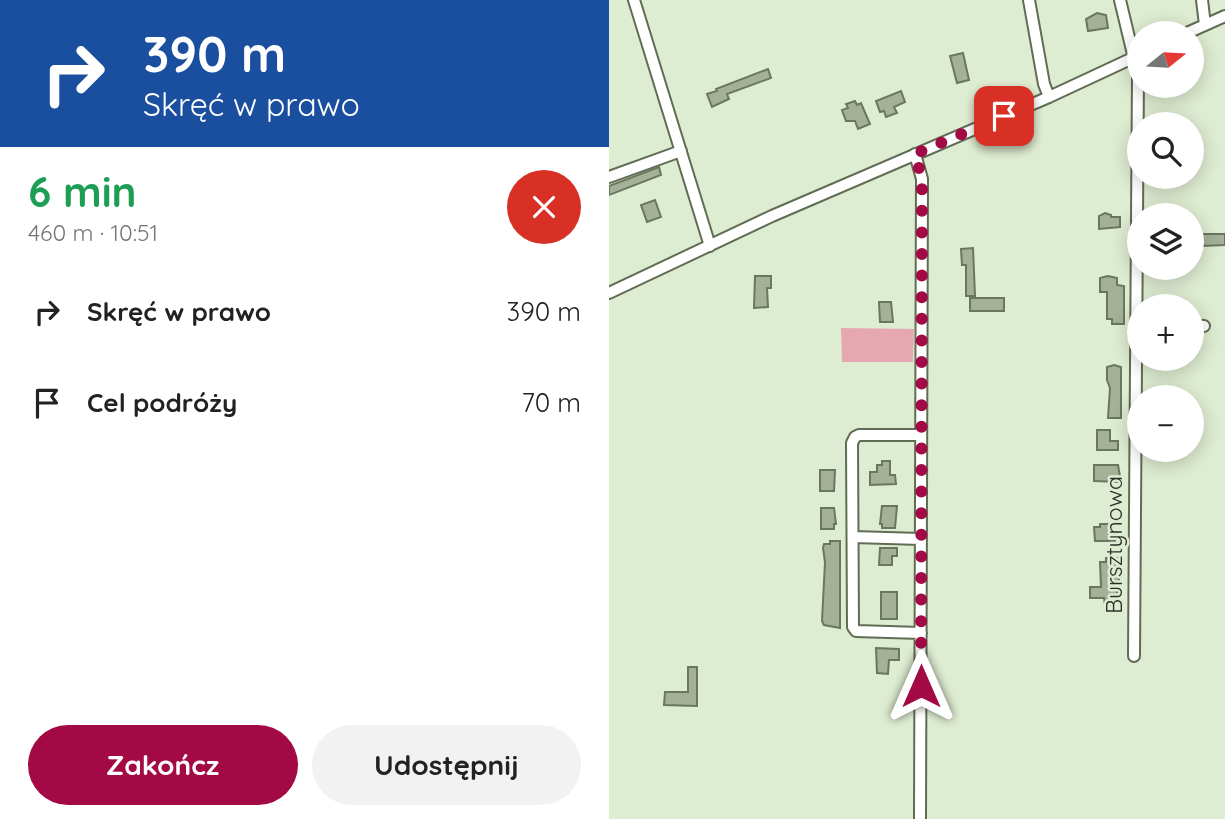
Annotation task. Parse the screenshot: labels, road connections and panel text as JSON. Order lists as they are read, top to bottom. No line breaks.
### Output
{"streets":{"street":["Bursztynowa"]},"north":"right","page":{"turn":["390 m","Skręć w prawo"],"map_buttons":["+","−"],"heading":["6 min","460 m · 10:51"],"list":[{"name":"Skręć w prawo","value":"390 m"},{"name":"Cel podróży","value":"70 m"}],"buttons":["Zakończ","Udostępnij"]}}
